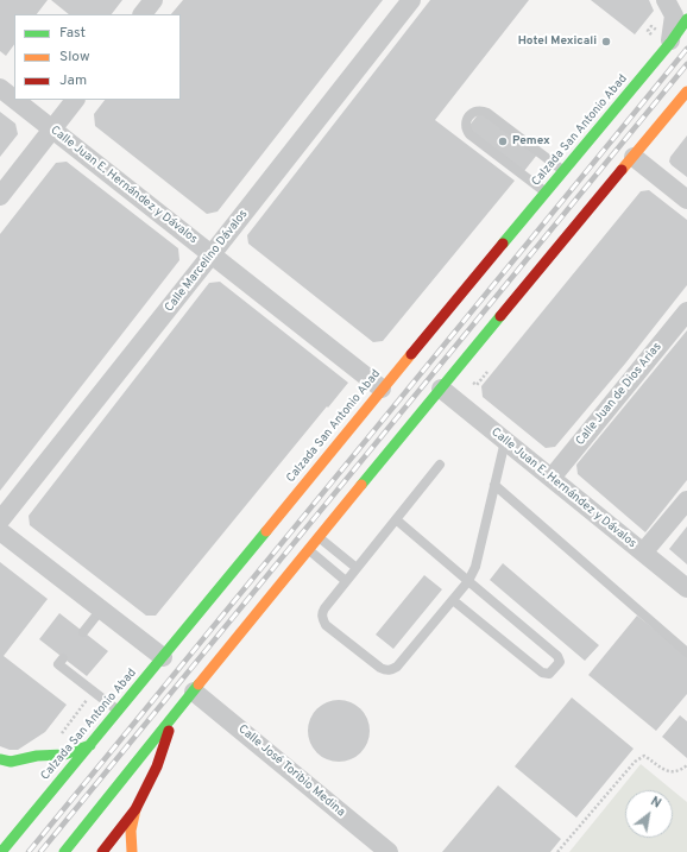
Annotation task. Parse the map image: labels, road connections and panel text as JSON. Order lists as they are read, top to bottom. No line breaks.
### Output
{"streets":{"main road":["Calzada San Antonio Abad"],"street":["Calle Juan E. Hernández y Dávalos","Calle Marcelino Dávalos","Calle Juan de Dios Arias","Calle José Toribio Medina"]},"crossings":[["Calzada San Antonio Abad","Calle Juan E. Hernández y Dávalos"],["Calle Juan E. Hernández y Dávalos","Calle Marcelino Dávalos"],["Calle Juan E. Hernández y Dávalos","Calle Juan de Dios Arias"]],"places":["Hotel Mexicali","Pemex"],"legend":["Fast","Slow","Jam"],"north":"top right"}
